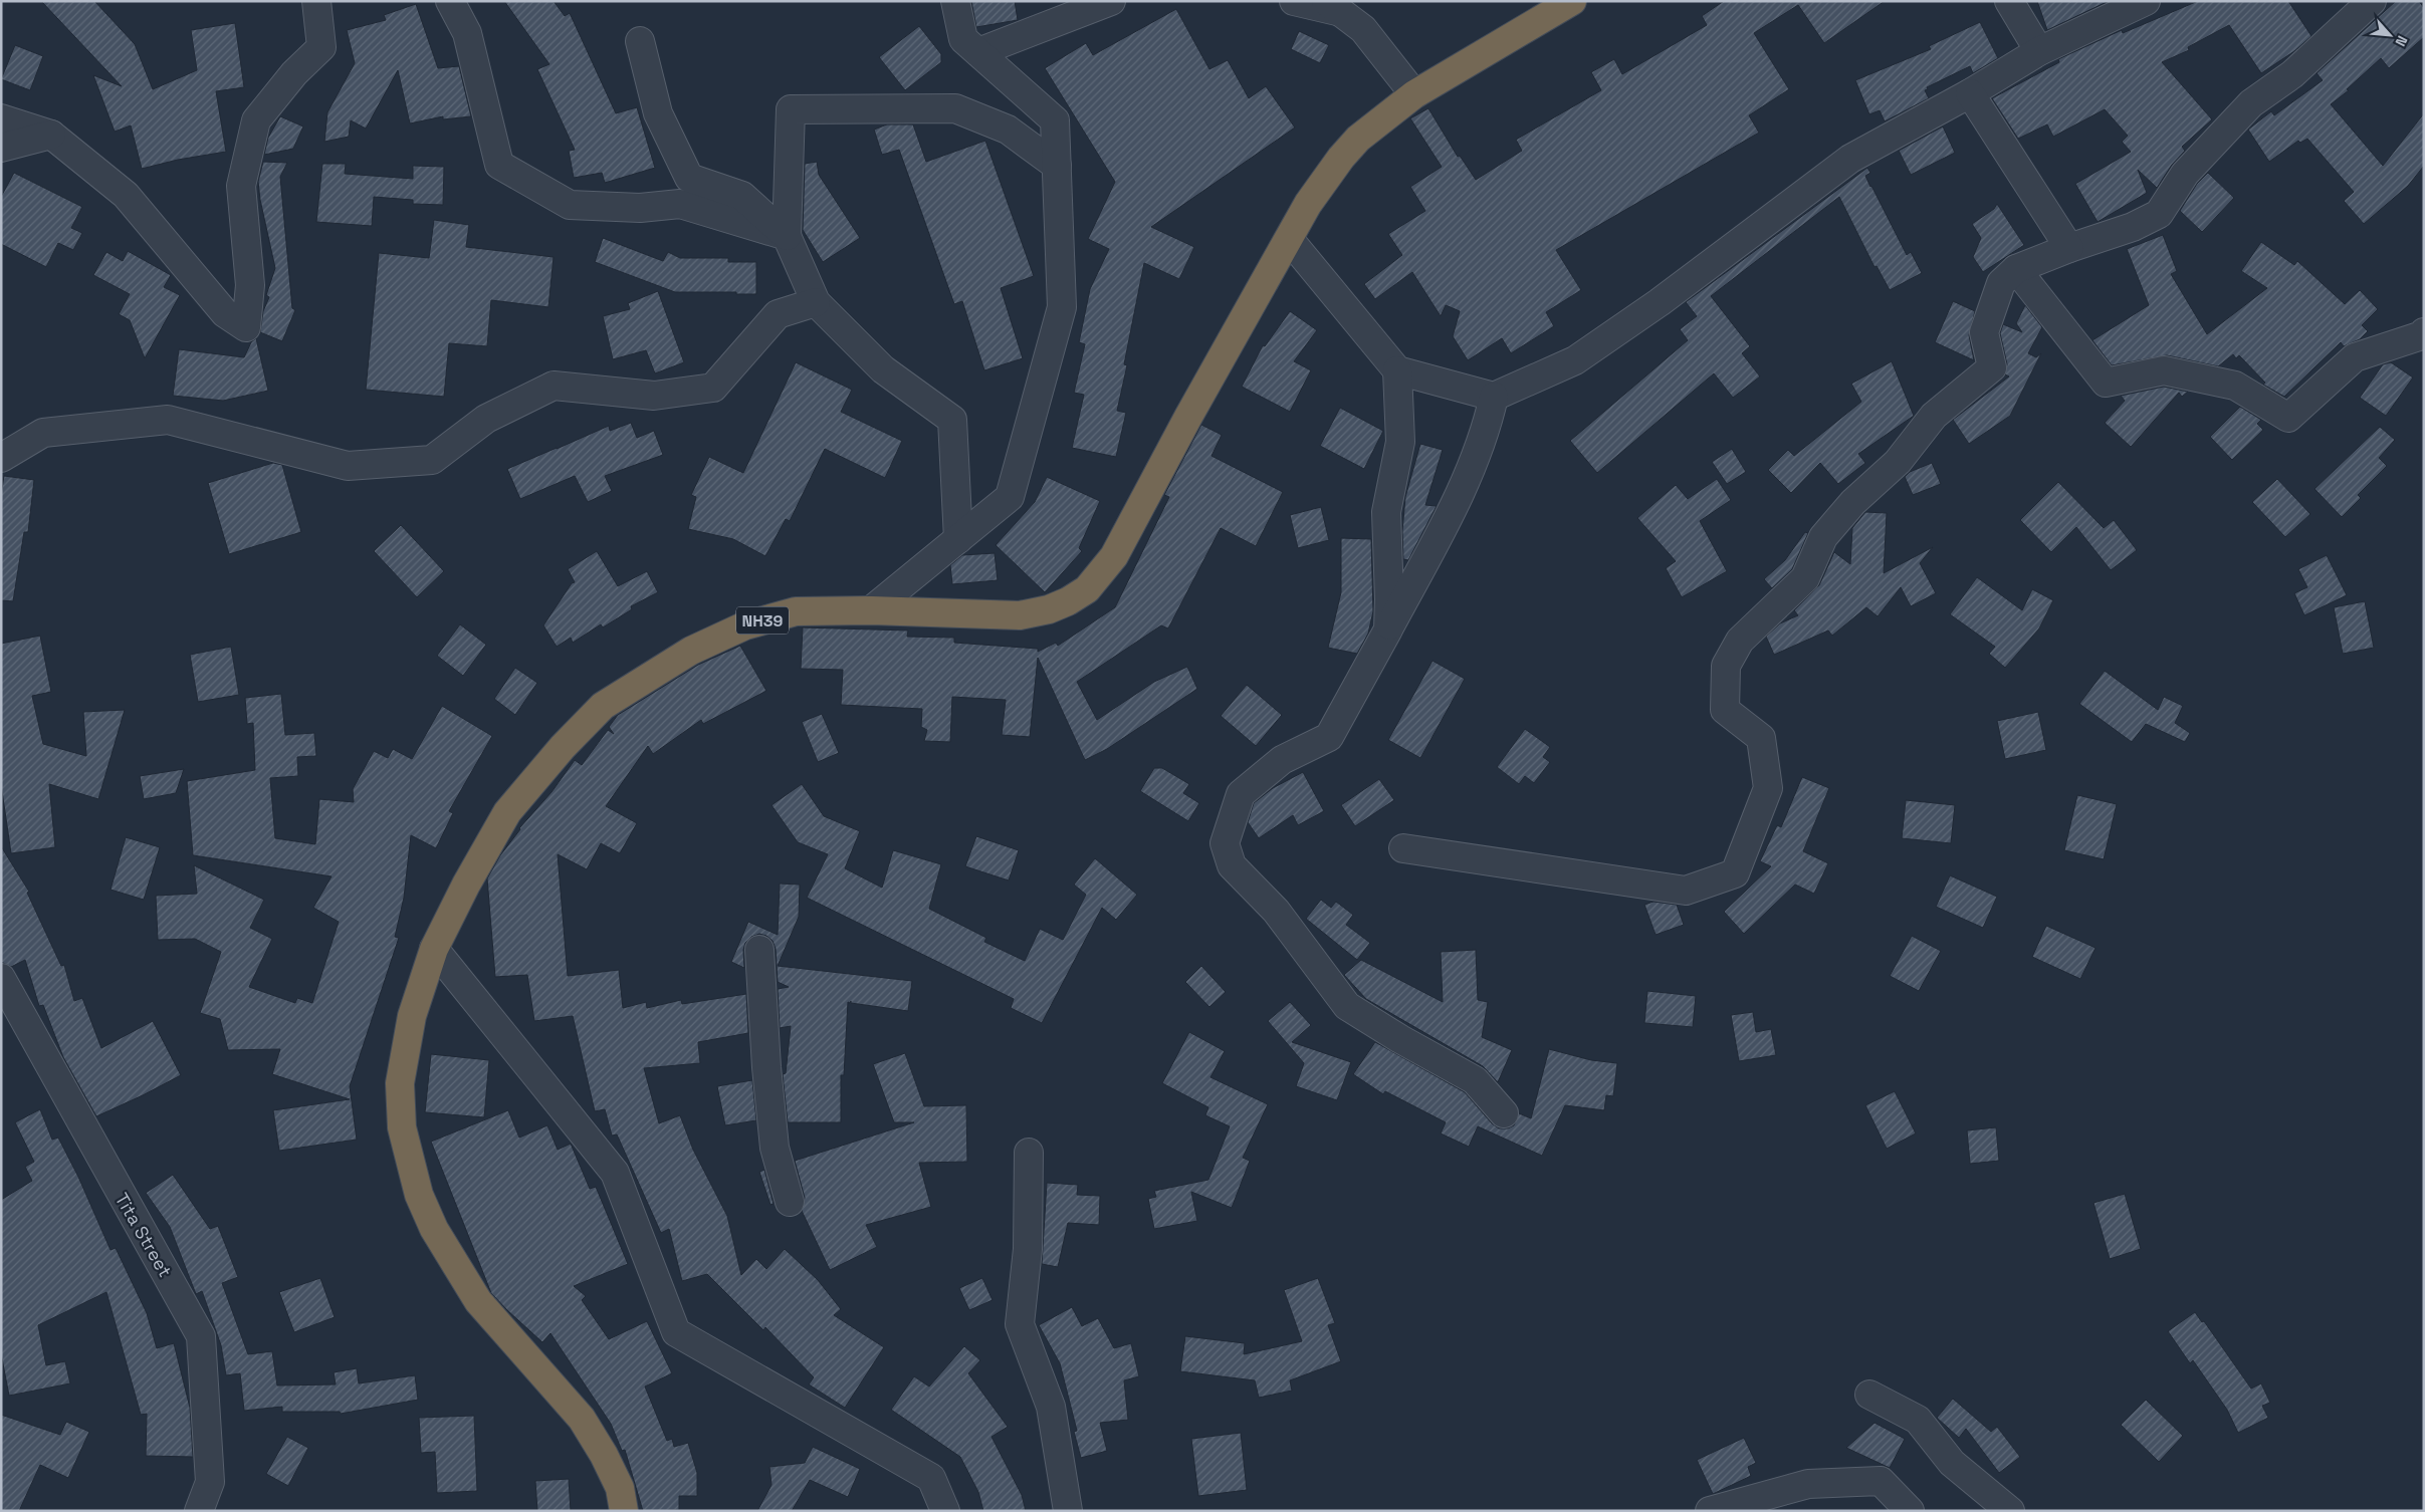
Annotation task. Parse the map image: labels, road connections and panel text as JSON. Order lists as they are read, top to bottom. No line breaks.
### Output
{"streets":{"highway":["NH39"],"street":["Tita Street"]},"north":"bottom right"}
